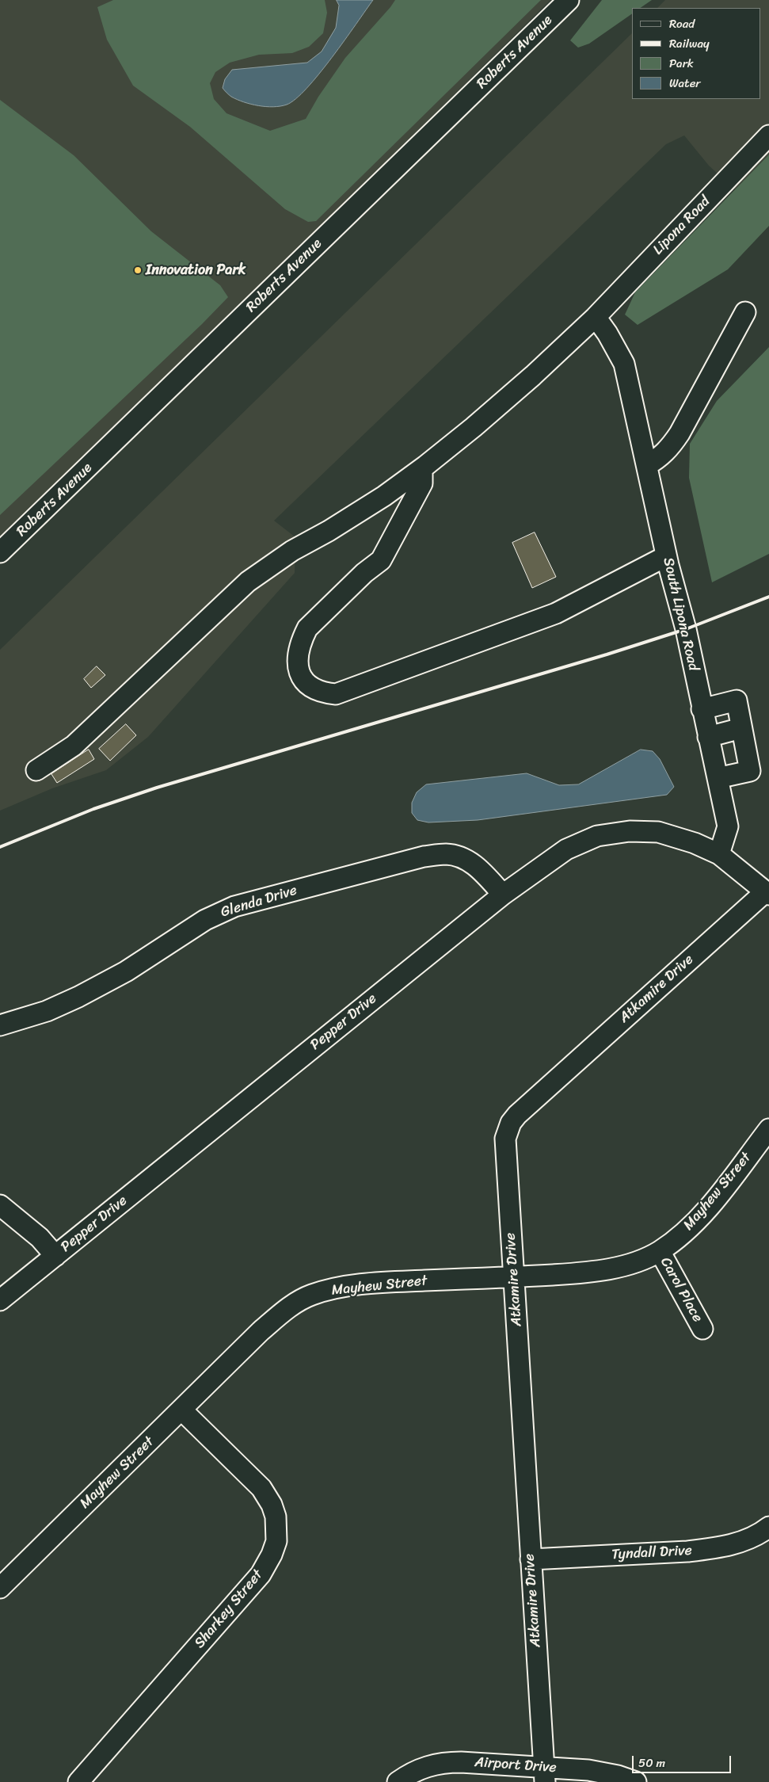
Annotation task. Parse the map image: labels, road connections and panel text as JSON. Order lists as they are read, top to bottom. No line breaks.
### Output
{"streets":{"street":["Roberts Avenue","Lipona Road","South Lipona Road","Glenda Drive","Atkamire Drive","Pepper Drive","Mayhew Street","Carol Place","Tyndall Drive","Sharkey Street","Airport Drive"]},"crossings":[["Lipona Road","South Lipona Road"],["South Lipona Road","Pepper Drive"],["Glenda Drive","Pepper Drive"],["Atkamire Drive","Mayhew Street"],["Atkamire Drive","Tyndall Drive"],["Atkamire Drive","Airport Drive"],["Mayhew Street","Carol Place"],["Mayhew Street","Sharkey Street"]],"places":["Innovation Park"],"legend":["Road","Railway","Park","Water"],"scale_bar":"50 m"}
